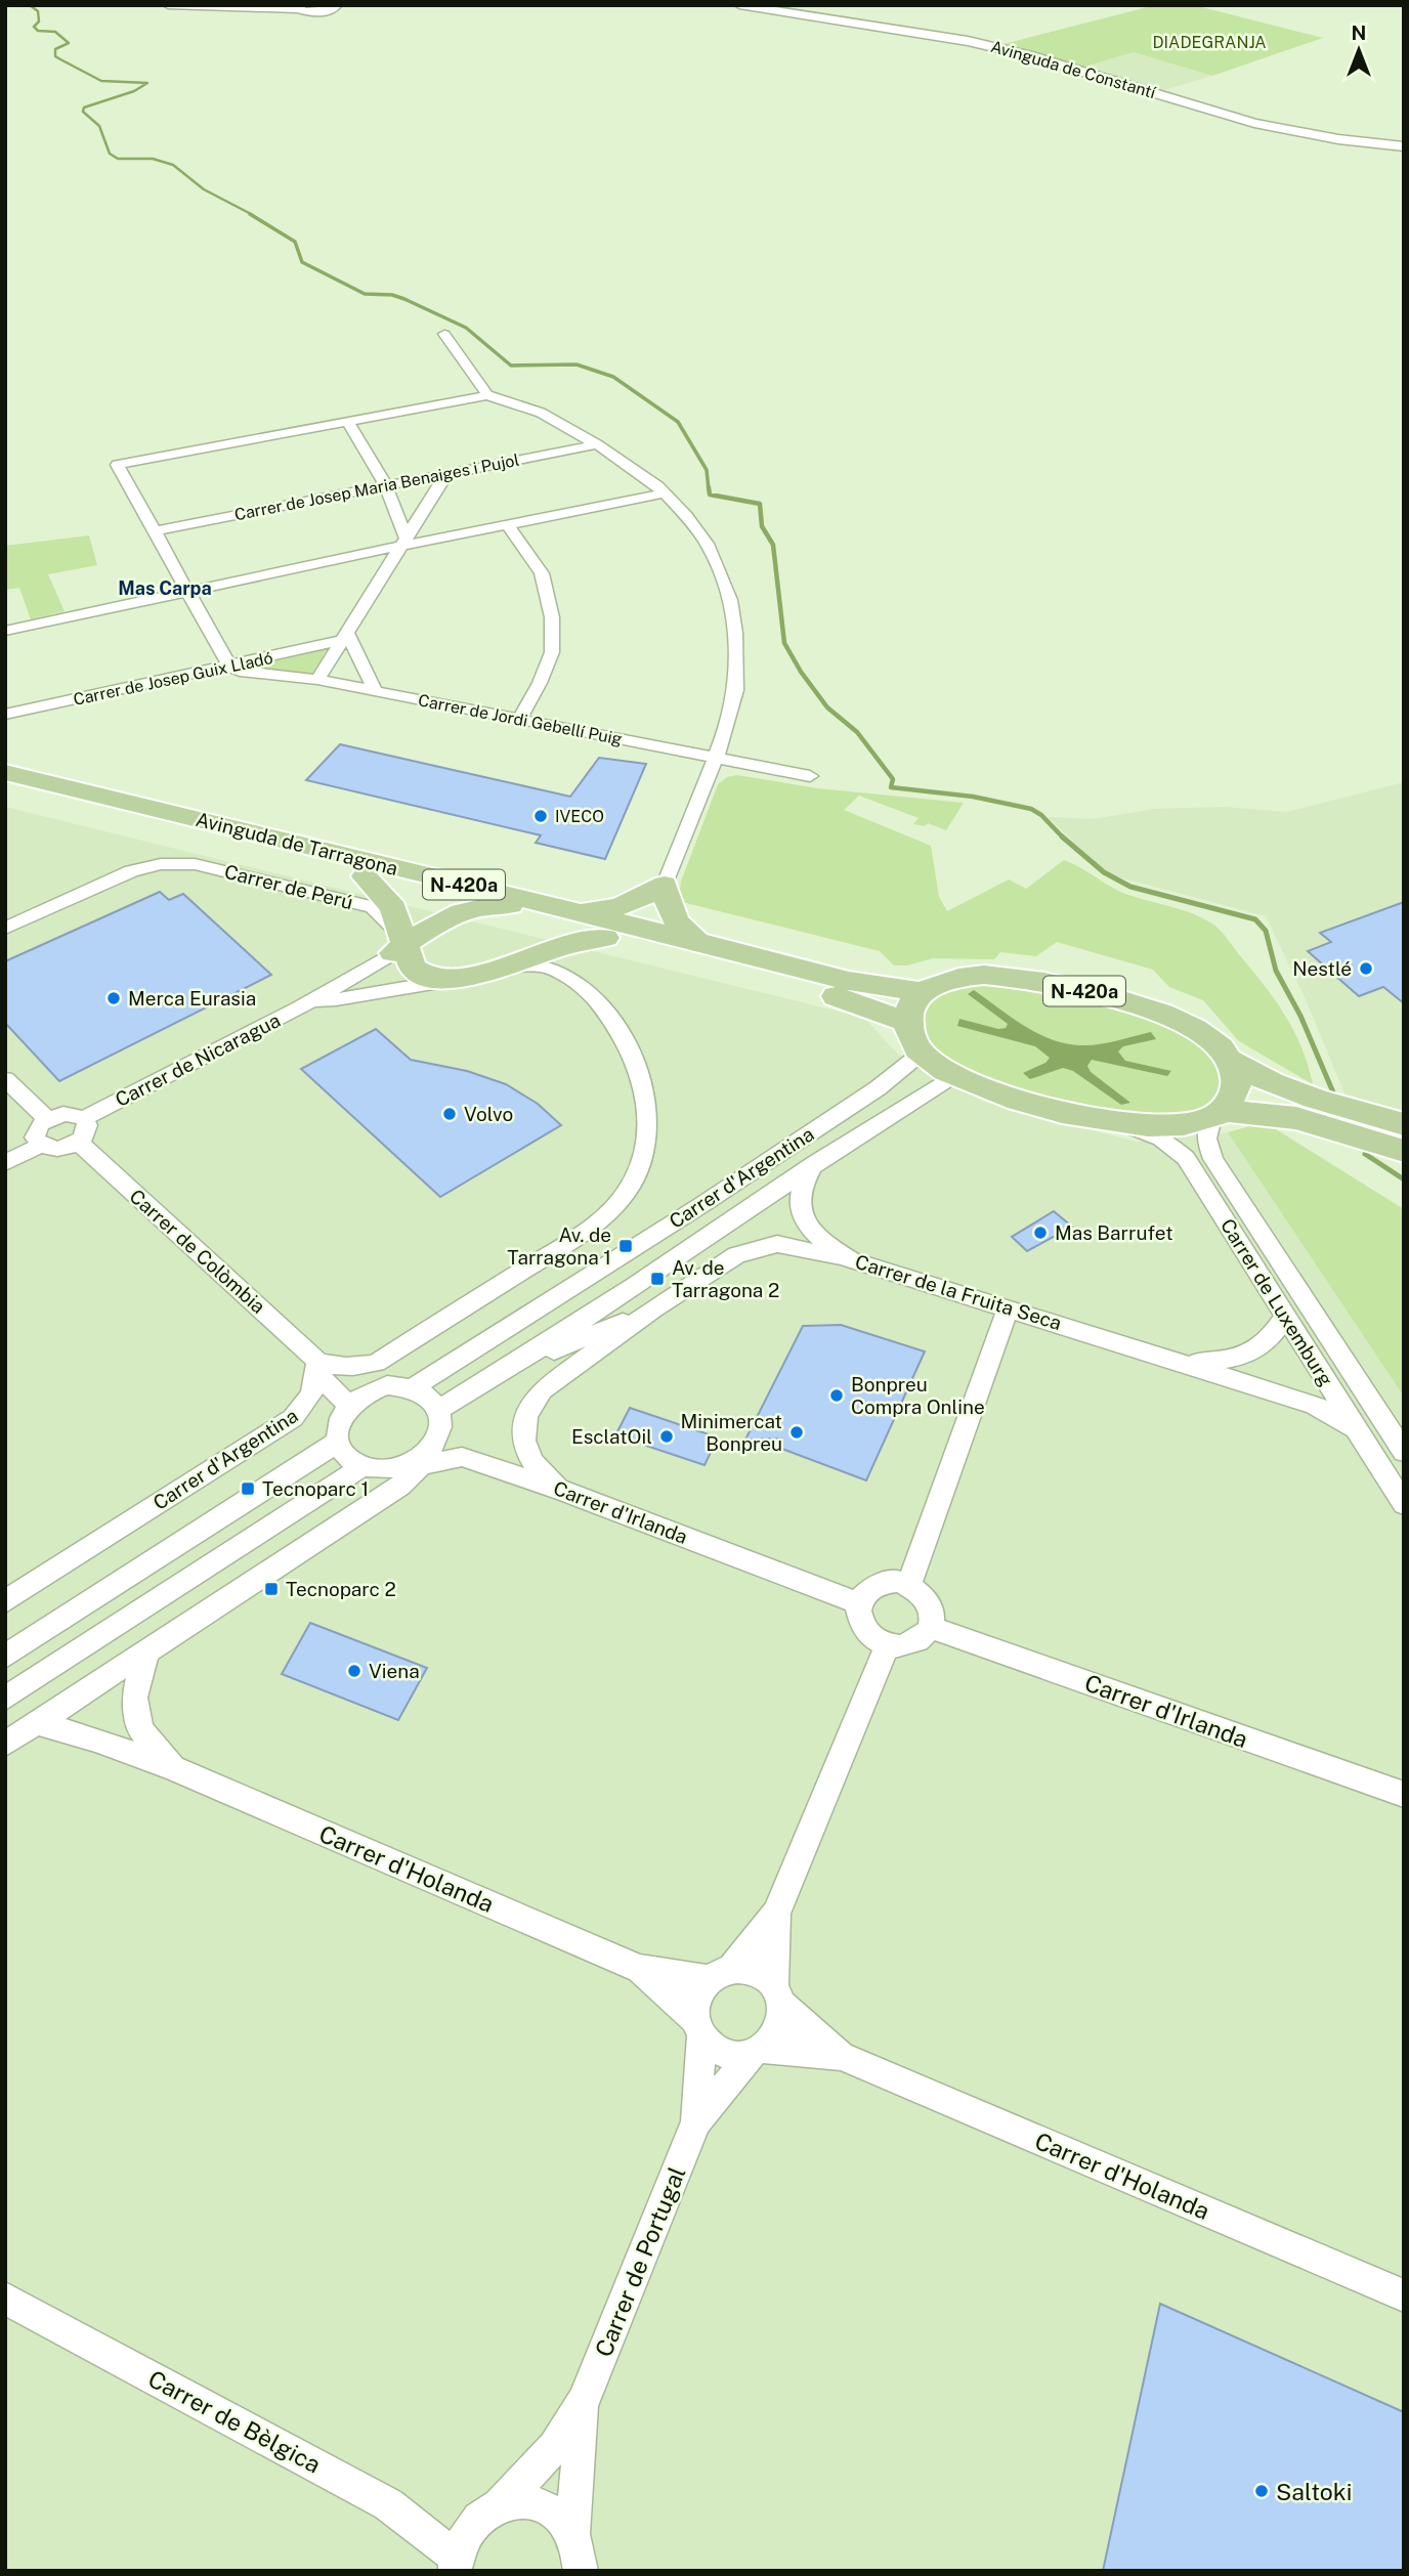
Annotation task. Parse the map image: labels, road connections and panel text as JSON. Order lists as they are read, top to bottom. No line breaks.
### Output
{"streets":{"main road":["Avinguda de Constantí","Avinguda de Tarragona","N-420a"],"street":["Carrer de Josep Maria Benaiges i Pujol","Carrer de Josep Guix Lladó","Carrer de Jordi Gebellí Puig","Carrer de Perú","Carrer de Nicaragua","Carrer d'Argentina","Carrer de Colòmbia","Carrer de la Fruita Seca","Carrer de Luxemburg","Carrer d'Irlanda","Carrer d'Holanda","Carrer de Portugal","Carrer de Bèlgica"]},"crossings":[["Carrer de Josep Guix Lladó","Carrer de Jordi Gebellí Puig"],["Avinguda de Tarragona","N-420a"],["N-420a","Carrer de Perú"],["N-420a","Carrer de Nicaragua"],["Carrer de Perú","Carrer de Nicaragua"],["Carrer de Nicaragua","Carrer de Colòmbia"],["Carrer d'Argentina","Carrer de Colòmbia"],["Carrer d'Argentina","Carrer de la Fruita Seca"],["Carrer d'Argentina","Carrer d'Irlanda"],["Carrer de la Fruita Seca","Carrer de Luxemburg"],["Carrer d'Holanda","Carrer de Portugal"],["Carrer de Portugal","Carrer de Bèlgica"]],"districts":["Mas Carpa"],"parks":["DIADEGRANJA"],"places":{"other":["IVECO","Nestlé","Merca Eurasia","Volvo","Mas Barrufet","Bonpreu Compra Online","Minimercat Bonpreu","EsclatOil","Viena","Saltoki"],"transit":["Av. de Tarragona 1","Av. de Tarragona 2","Tecnoparc 1","Tecnoparc 2"]},"north":"top"}
